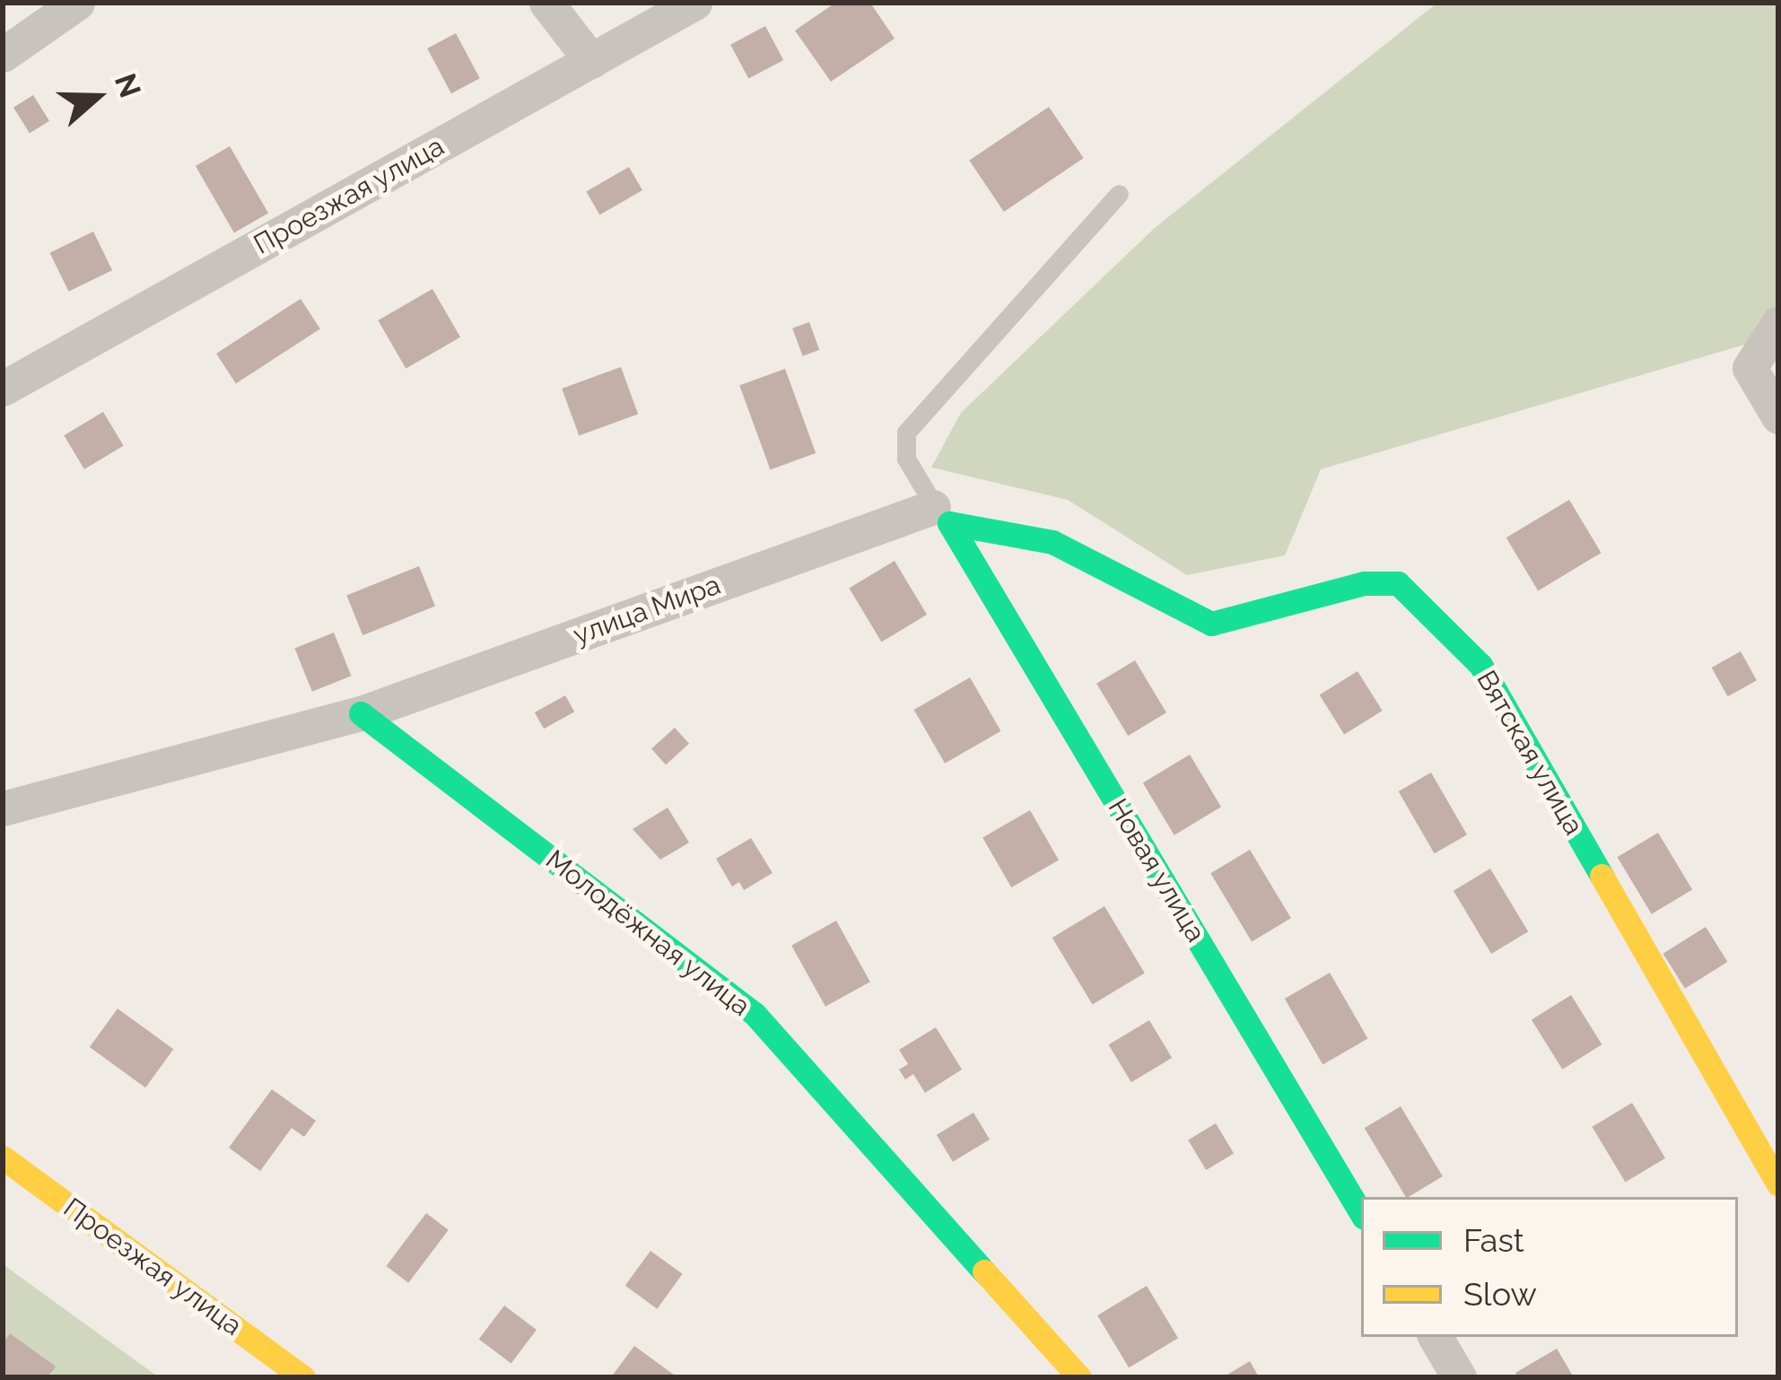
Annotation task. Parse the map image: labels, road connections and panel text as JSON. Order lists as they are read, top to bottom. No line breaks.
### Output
{"streets":{"street":["Проезжая улица","улица Мира","Вятская улица","Новая улица","Молодёжная улица"]},"crossings":[["улица Мира","Вятская улица"],["улица Мира","Новая улица"],["улица Мира","Молодёжная улица"],["Вятская улица","Новая улица"]],"legend":["Fast","Slow"],"north":"right"}
